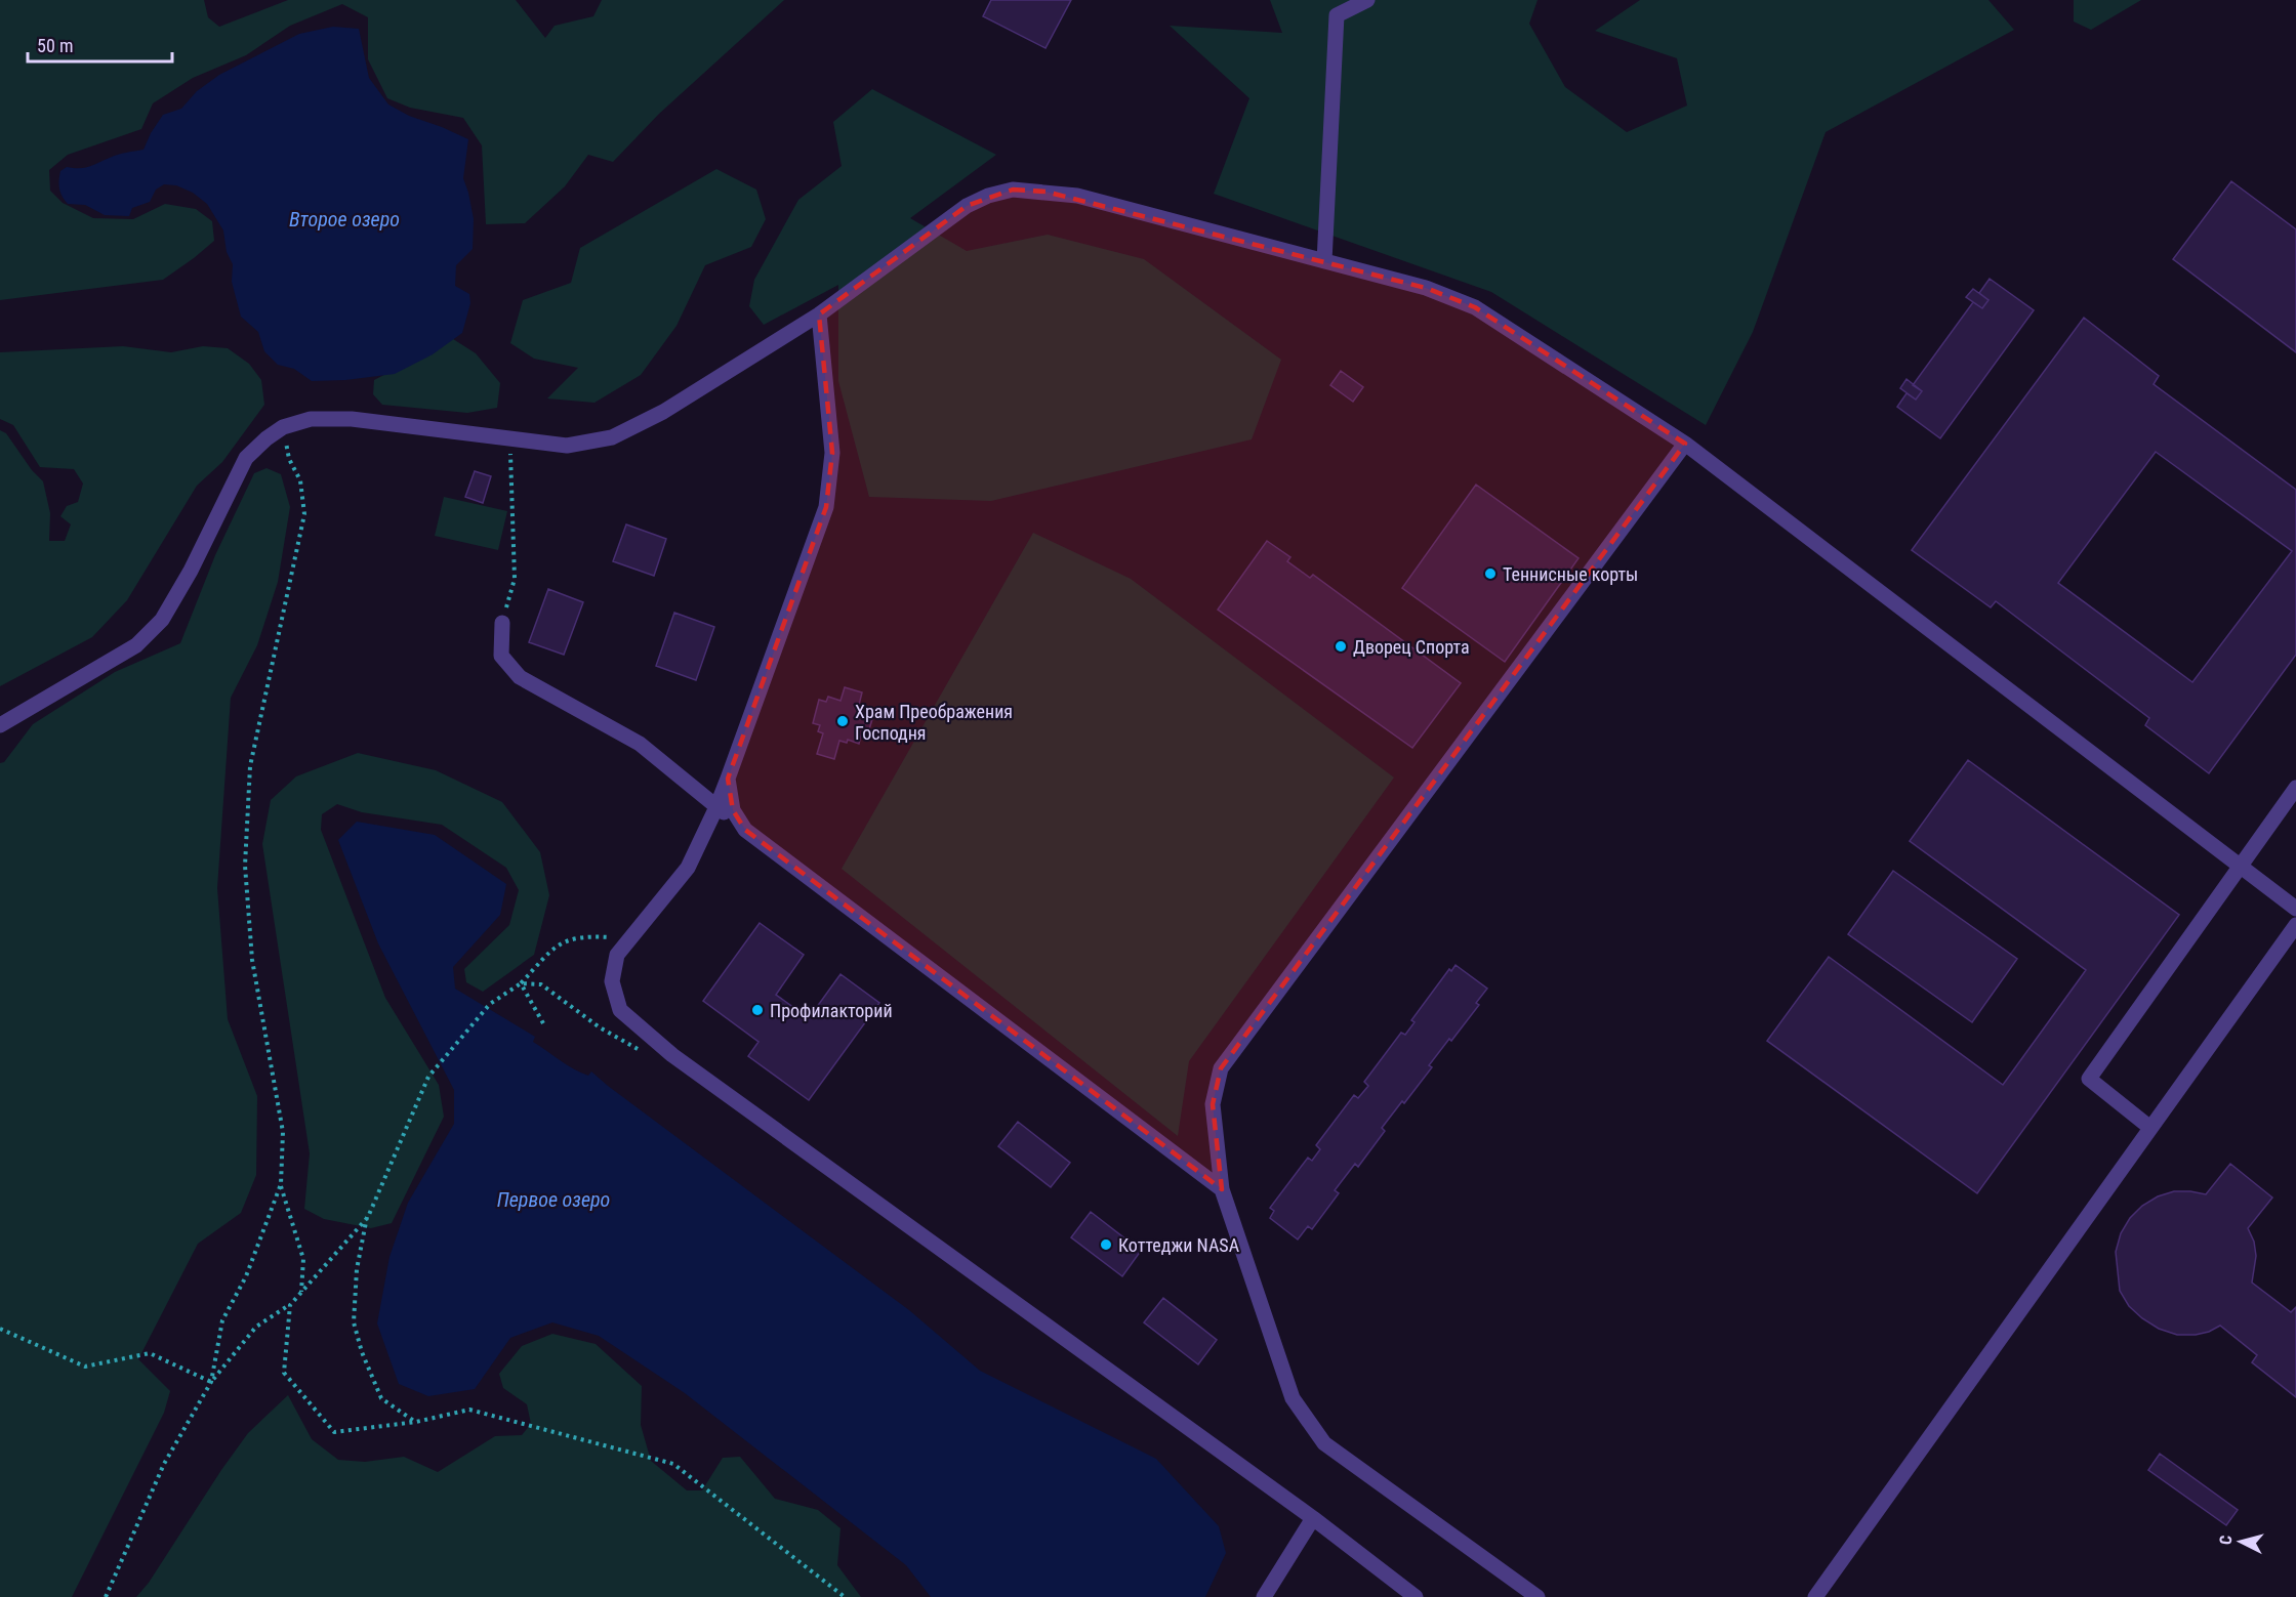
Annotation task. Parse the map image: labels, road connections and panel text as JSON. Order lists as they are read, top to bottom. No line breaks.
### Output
{"water":["Второе озеро","Первое озеро"],"places":["Теннисные корты","Дворец Спорта","Храм Преображения Господня","Профилакторий","Коттеджи NASA"],"scale_bar":"50 m","north":"left"}
